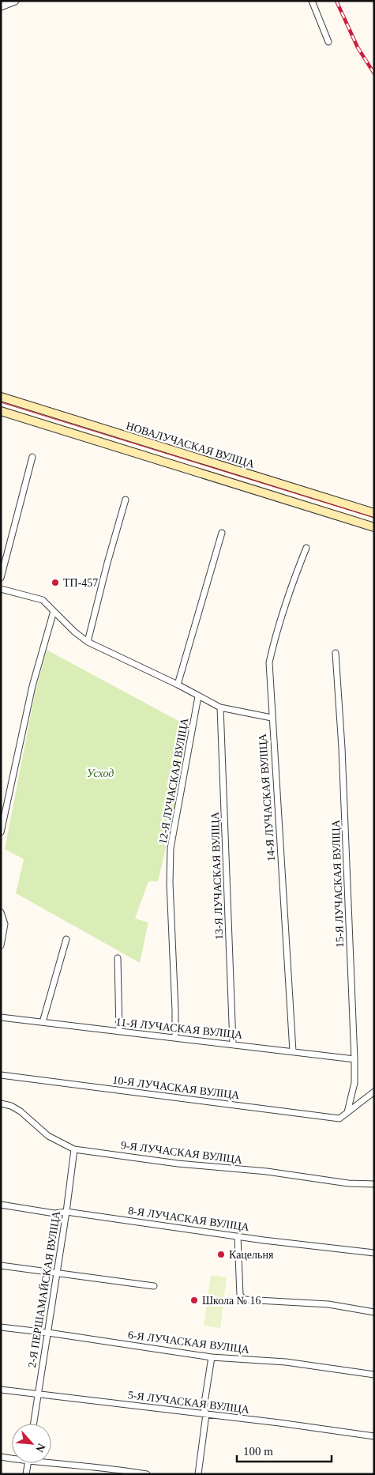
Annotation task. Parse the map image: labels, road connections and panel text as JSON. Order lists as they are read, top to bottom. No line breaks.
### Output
{"streets":{"main road":["НОВАЛУЧАСКАЯ ВУЛІЦА"],"street":["12-Я ЛУЧАСКАЯ ВУЛІЦА","14-Я ЛУЧАСКАЯ ВУЛІЦА","13-Я ЛУЧАСКАЯ ВУЛІЦА","15-Я ЛУЧАСКАЯ ВУЛІЦА","11-Я ЛУЧАСКАЯ ВУЛІЦА","10-Я ЛУЧАСКАЯ ВУЛІЦА","9-Я ЛУЧАСКАЯ ВУЛІЦА","8-Я ЛУЧАСКАЯ ВУЛІЦА","2-Я ПЕРШАМАЙСКАЯ ВУЛІЦА","6-Я ЛУЧАСКАЯ ВУЛІЦА","5-Я ЛУЧАСКАЯ ВУЛІЦА"]},"crossings":[["12-Я ЛУЧАСКАЯ ВУЛІЦА","11-Я ЛУЧАСКАЯ ВУЛІЦА"],["14-Я ЛУЧАСКАЯ ВУЛІЦА","11-Я ЛУЧАСКАЯ ВУЛІЦА"],["13-Я ЛУЧАСКАЯ ВУЛІЦА","11-Я ЛУЧАСКАЯ ВУЛІЦА"],["15-Я ЛУЧАСКАЯ ВУЛІЦА","11-Я ЛУЧАСКАЯ ВУЛІЦА"],["15-Я ЛУЧАСКАЯ ВУЛІЦА","10-Я ЛУЧАСКАЯ ВУЛІЦА"],["9-Я ЛУЧАСКАЯ ВУЛІЦА","2-Я ПЕРШАМАЙСКАЯ ВУЛІЦА"],["8-Я ЛУЧАСКАЯ ВУЛІЦА","2-Я ПЕРШАМАЙСКАЯ ВУЛІЦА"],["2-Я ПЕРШАМАЙСКАЯ ВУЛІЦА","6-Я ЛУЧАСКАЯ ВУЛІЦА"],["2-Я ПЕРШАМАЙСКАЯ ВУЛІЦА","5-Я ЛУЧАСКАЯ ВУЛІЦА"]],"parks":["Усход"],"places":["ТП-457","Кацельня","Школа № 16"],"scale_bar":"100 m","north":"bottom right"}
